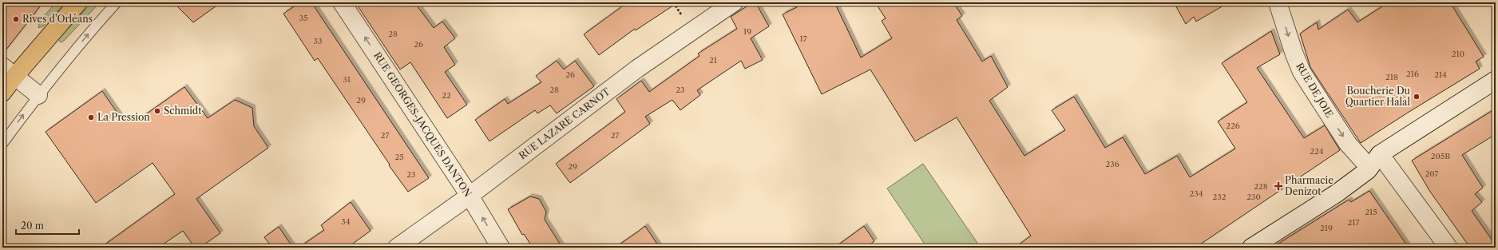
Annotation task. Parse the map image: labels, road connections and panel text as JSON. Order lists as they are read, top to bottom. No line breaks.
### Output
{"streets":{"street":["RUE DE JOIE","RUE LAZARE CARNOT","RUE GEORGES-JACQUES DANTON"]},"crossings":[["RUE LAZARE CARNOT","RUE GEORGES-JACQUES DANTON"]],"one_way":["RUE DE JOIE","RUE GEORGES-JACQUES DANTON"],"places":{"other":["Rives d'Orléans","Boucherie Du Quartier Halal","Schmidt","La Pression"],"health":["Pharmacie Denizot"]},"house_numbers":["35","19","28","17","33","26","210","21","216","26","214","218","31","28","23","22","29","226","27","27","224","205B","25","236","29","207","23","228","234","232","230","215","34","217","219"],"scale_bar":"20 m"}
